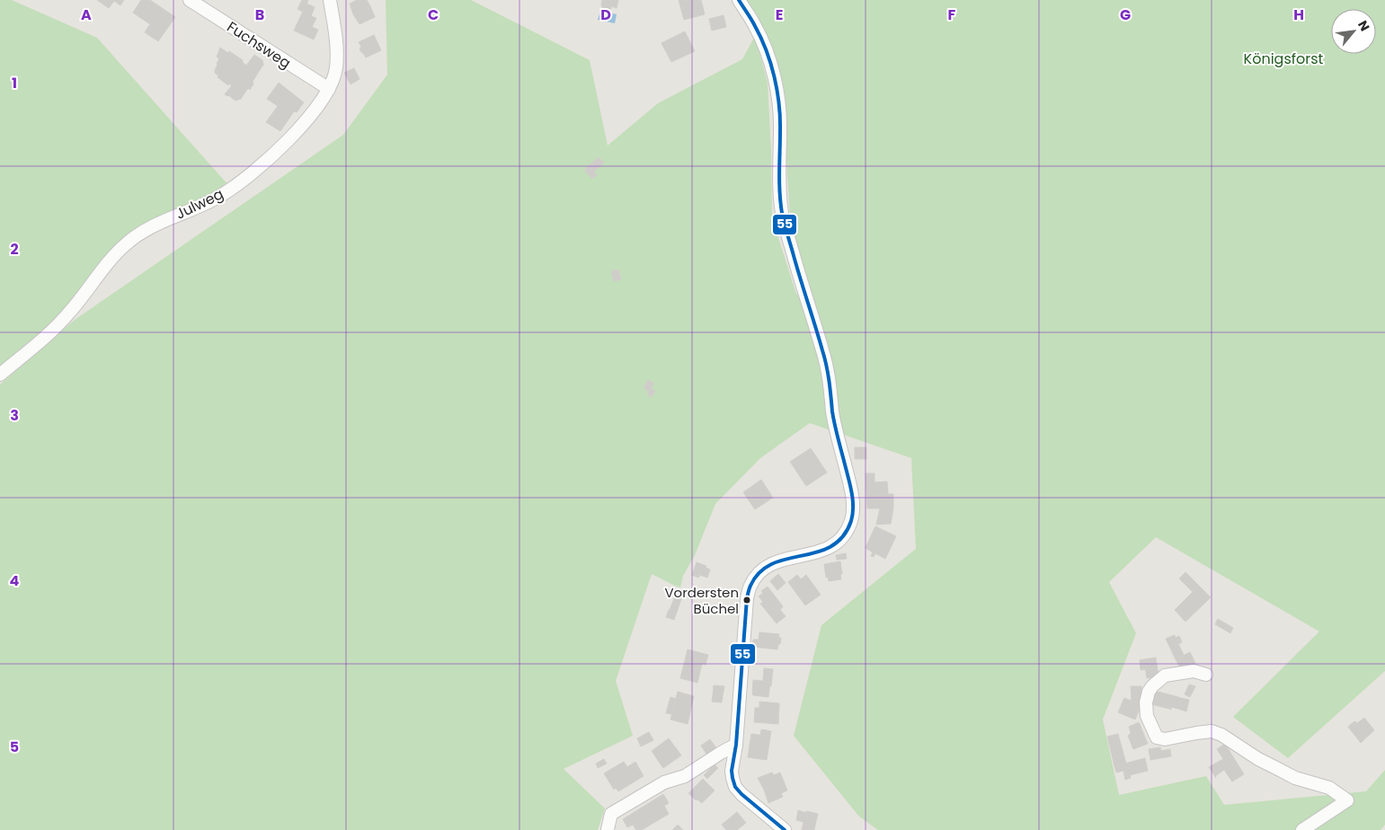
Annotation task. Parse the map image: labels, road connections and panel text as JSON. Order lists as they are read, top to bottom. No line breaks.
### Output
{"streets":{"street":["Fuchsweg","Julweg"]},"crossings":[["Fuchsweg","Julweg"]],"parks":["Königsforst"],"places":["Vordersten Büchel"],"lines":["transit line 55"],"north":"top right","grid":{"columns":["A","B","C","D","E","F","G","H"],"rows":["1","2","3","4","5"]}}
